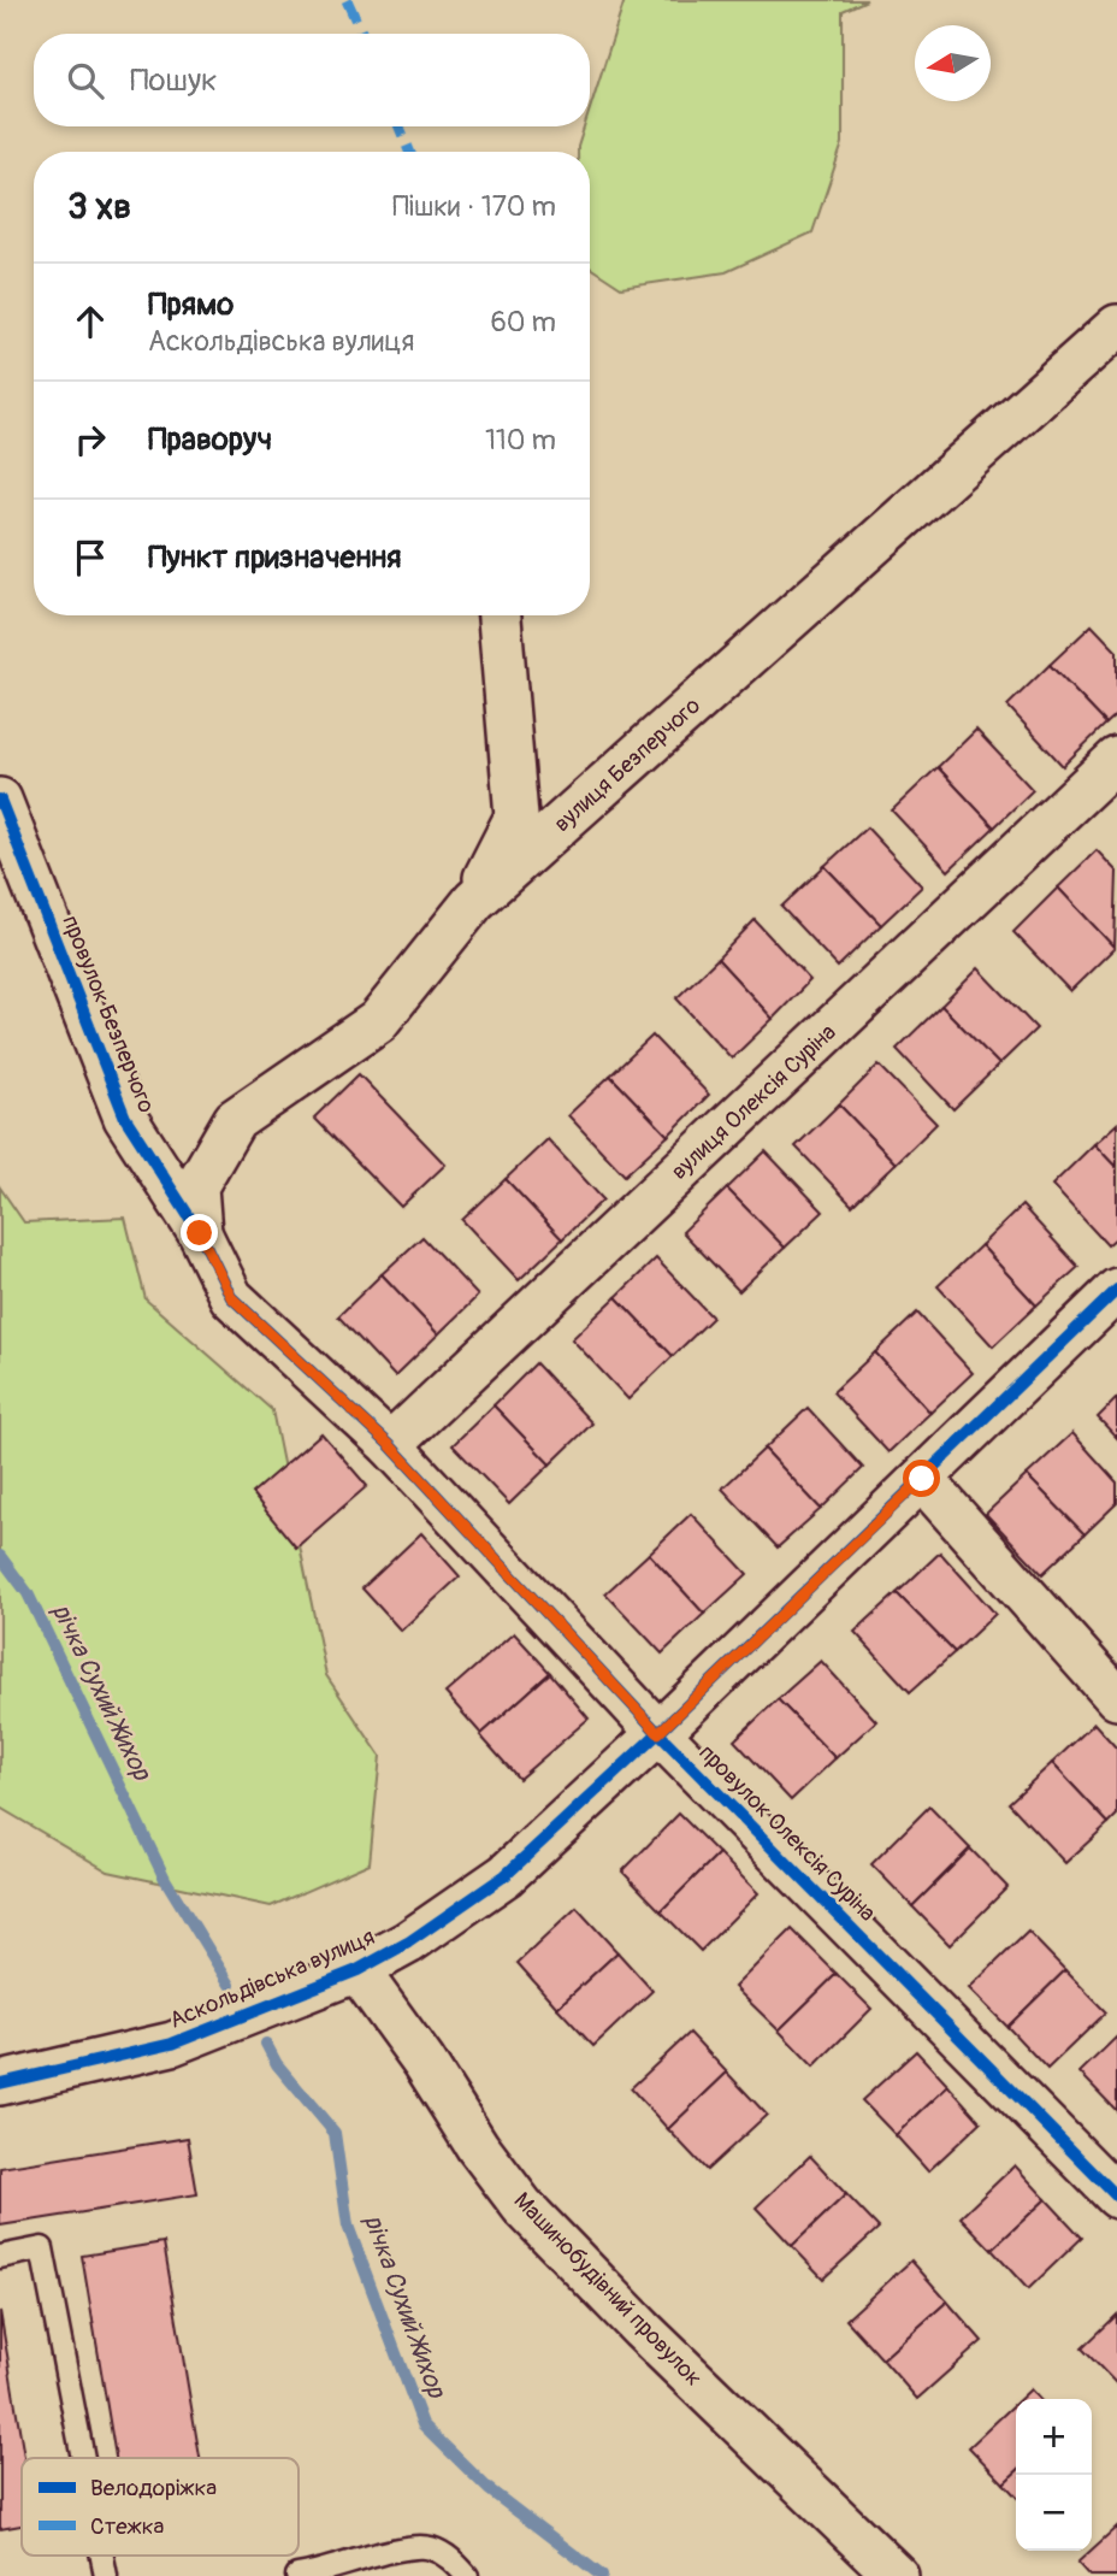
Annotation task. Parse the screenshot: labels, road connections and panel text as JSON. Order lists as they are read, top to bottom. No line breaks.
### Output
{"streets":{"street":["вулиця Безперчого","провулок Безперчого","вулиця Олексія Суріна","провулок Олексія Суріна","Аскольдівська вулиця","Машинобудівний провулок"]},"crossings":[["вулиця Безперчого","провулок Безперчого"],["вулиця Безперчого","провулок Олексія Суріна"],["провулок Безперчого","провулок Олексія Суріна"],["вулиця Олексія Суріна","провулок Олексія Суріна"],["провулок Олексія Суріна","Аскольдівська вулиця"],["Аскольдівська вулиця","Машинобудівний провулок"]],"water":["річка Сухий Жихор"],"legend":["Велодоріжка","Стежка"],"north":"left","page":{"search":"Пошук","heading":["3 хв","Пішки · 170 m"],"list":[["Прямо","Аскольдівська вулиця","60 m"],["Праворуч","110 m"],"Пункт призначення"],"map_buttons":["+","−"]}}
